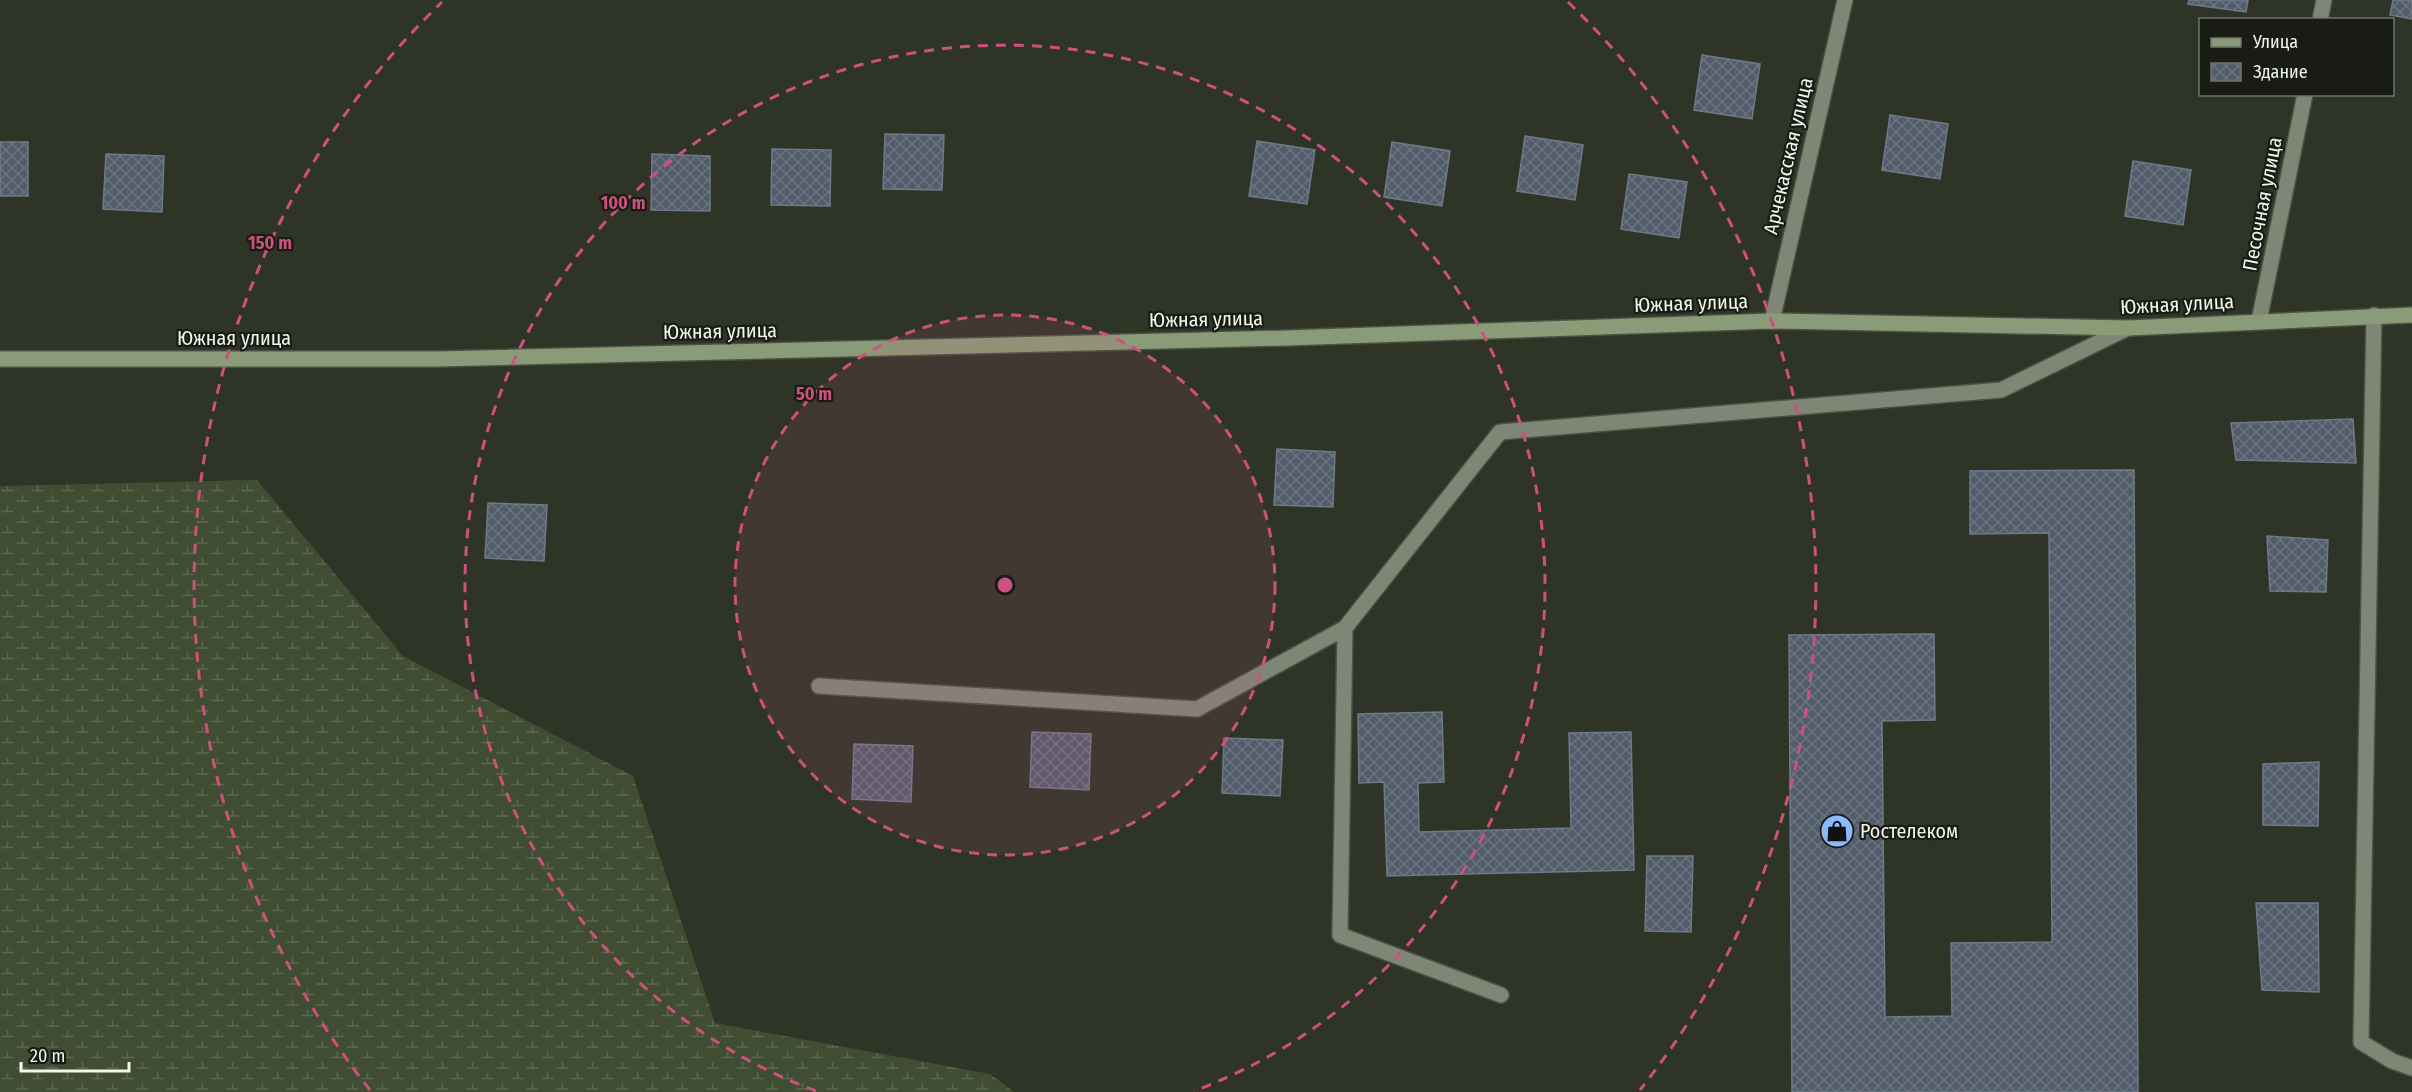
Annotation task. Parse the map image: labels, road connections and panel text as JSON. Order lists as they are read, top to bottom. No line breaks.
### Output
{"streets":{"street":["Арчекасская улица","Песочная улица","Южная улица"]},"crossings":[["Арчекасская улица","Южная улица"],["Песочная улица","Южная улица"]],"places":{"shop":["Ростелеком"]},"legend":["Улица","Здание"],"scale_bar":"20 m","rings":["100 m","150 m","50 m"]}
